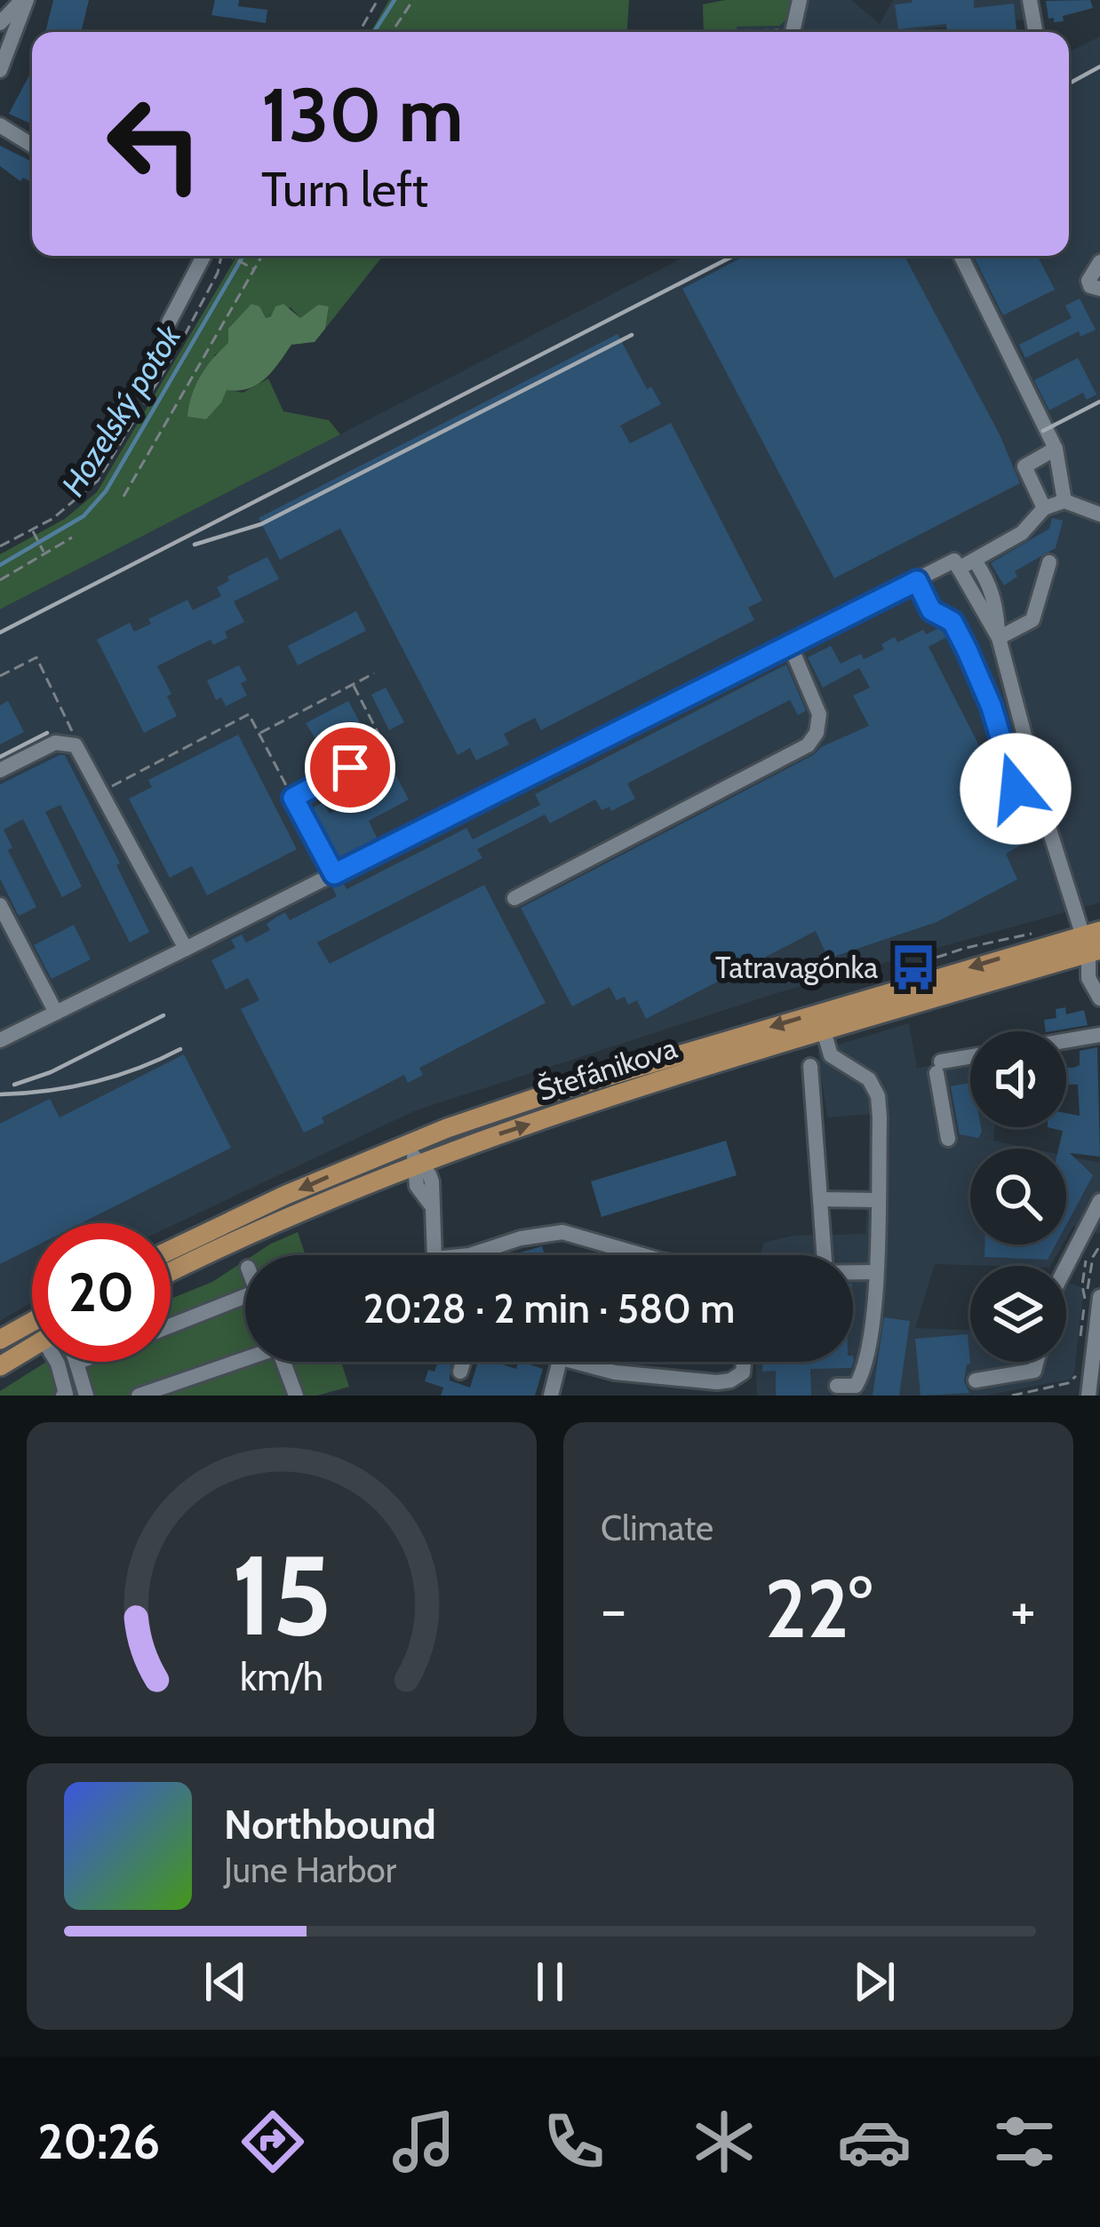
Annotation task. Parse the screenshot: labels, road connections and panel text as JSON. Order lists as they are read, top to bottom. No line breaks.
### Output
{"streets":{"main road":["Štefánikova"]},"water":["Hozelský potok"],"places":{"bus stop":["Tatravagónka"]},"page":{"turn":["130 m","Turn left"],"limit":"20","trip":"20:28 · 2 min · 580 m","tile":"Climate","heat":["−","22°","+"],"song":["Northbound","June Harbor"],"tabs":"20:26","gauge":["15","km/h"]}}
